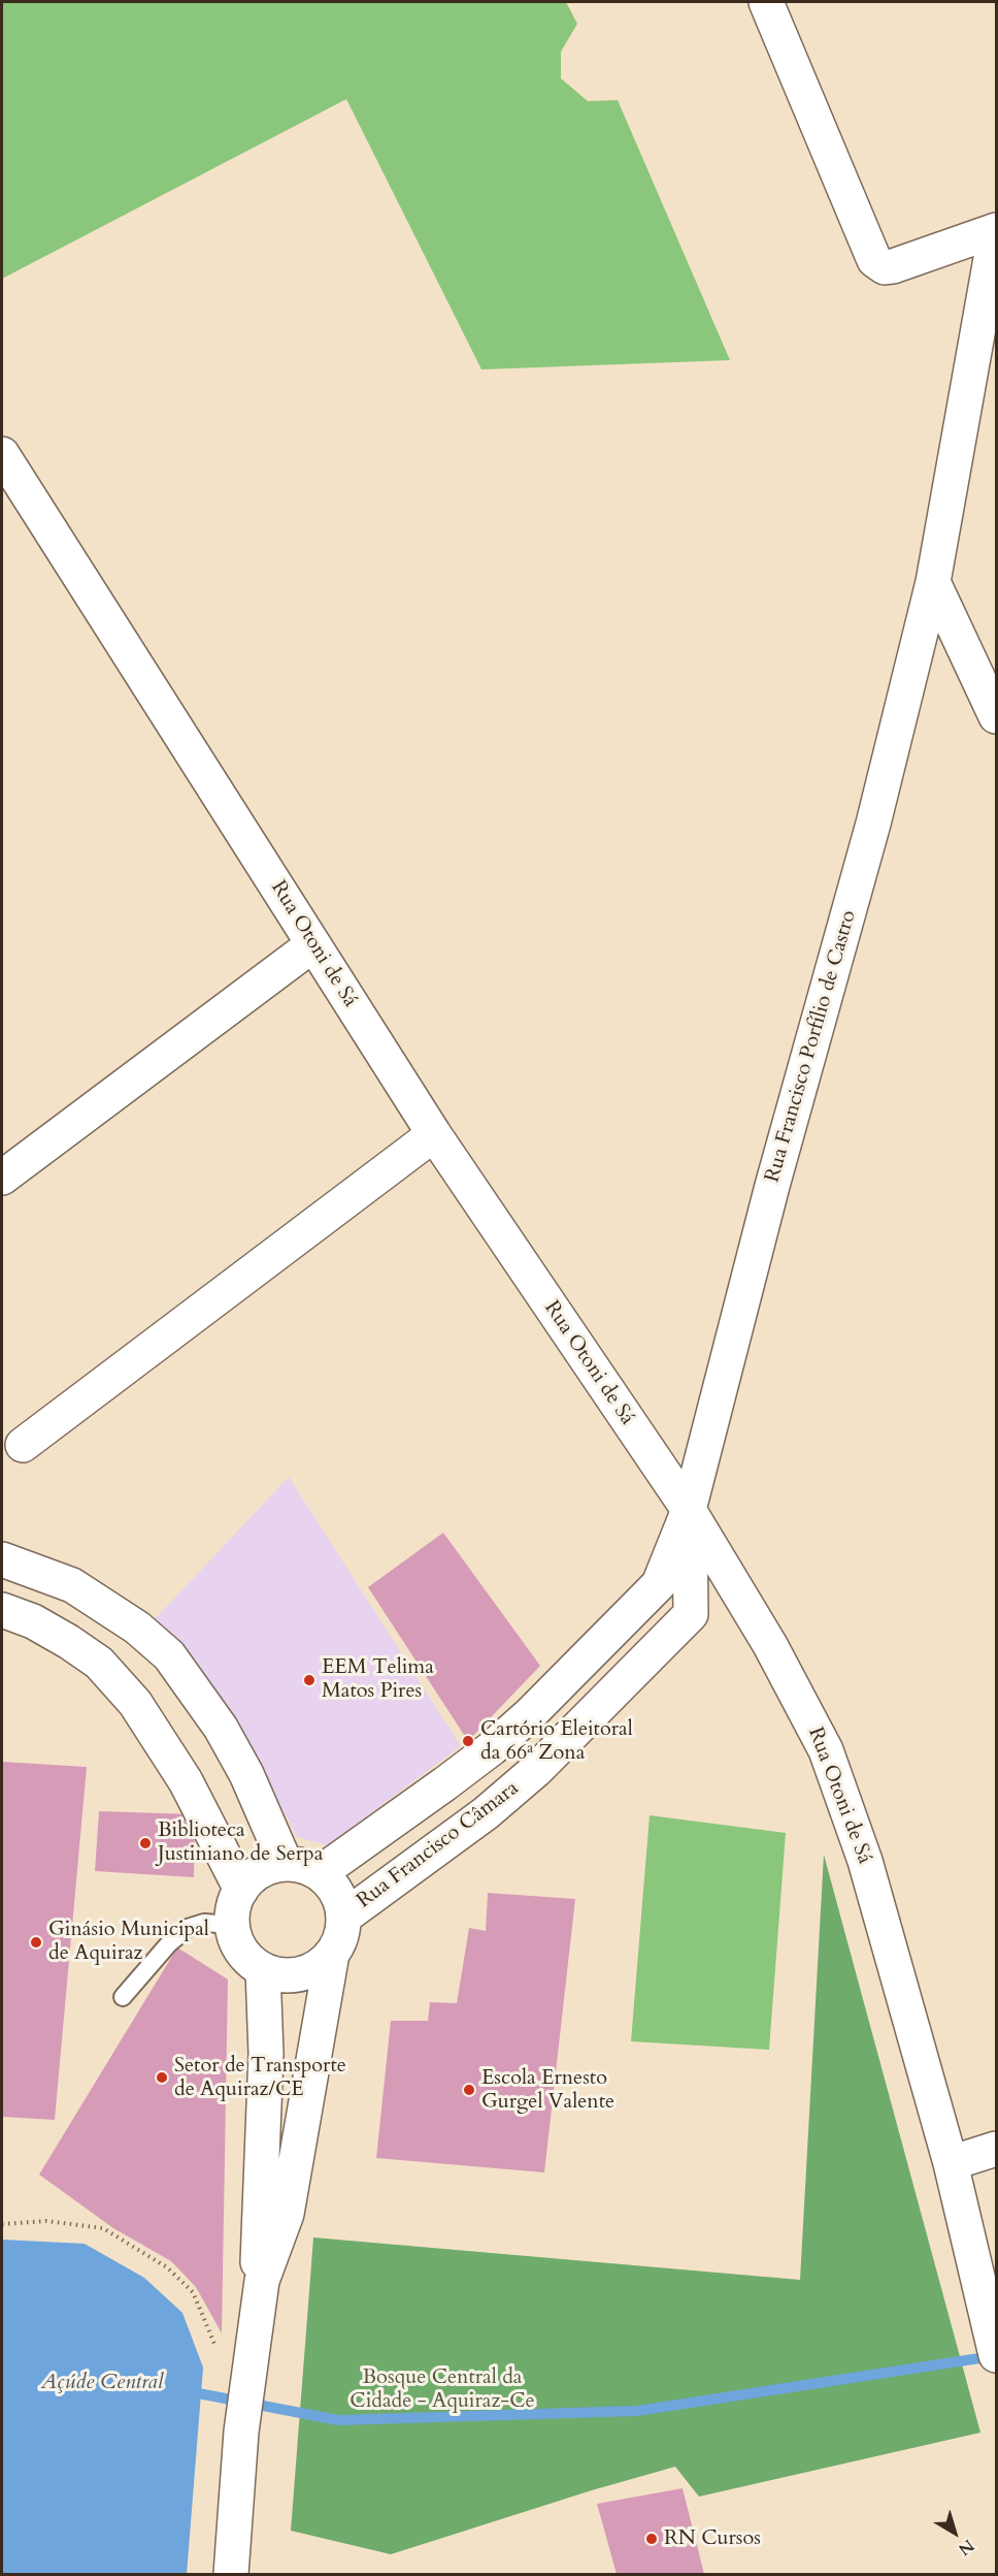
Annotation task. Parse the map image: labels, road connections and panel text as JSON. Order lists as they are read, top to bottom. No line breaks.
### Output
{"streets":{"street":["Rua Otoni de Sá","Rua Francisco Porfílio de Castro","Rua Francisco Câmara"]},"crossings":[["Rua Otoni de Sá","Rua Francisco Porfílio de Castro"],["Rua Otoni de Sá","Rua Francisco Câmara"],["Rua Francisco Porfílio de Castro","Rua Francisco Câmara"]],"water":["Açúde Central"],"parks":["Bosque Central da Cidade - Aquiraz-Ce"],"places":["EEM Telima Matos Pires","Cartório Eleitoral da 66ª Zona","Biblioteca Justiniano de Serpa","Ginásio Municipal de Aquiraz","Setor de Transporte de Aquiraz/CE","Escola Ernesto Gurgel Valente","RN Cursos"],"north":"bottom right"}
